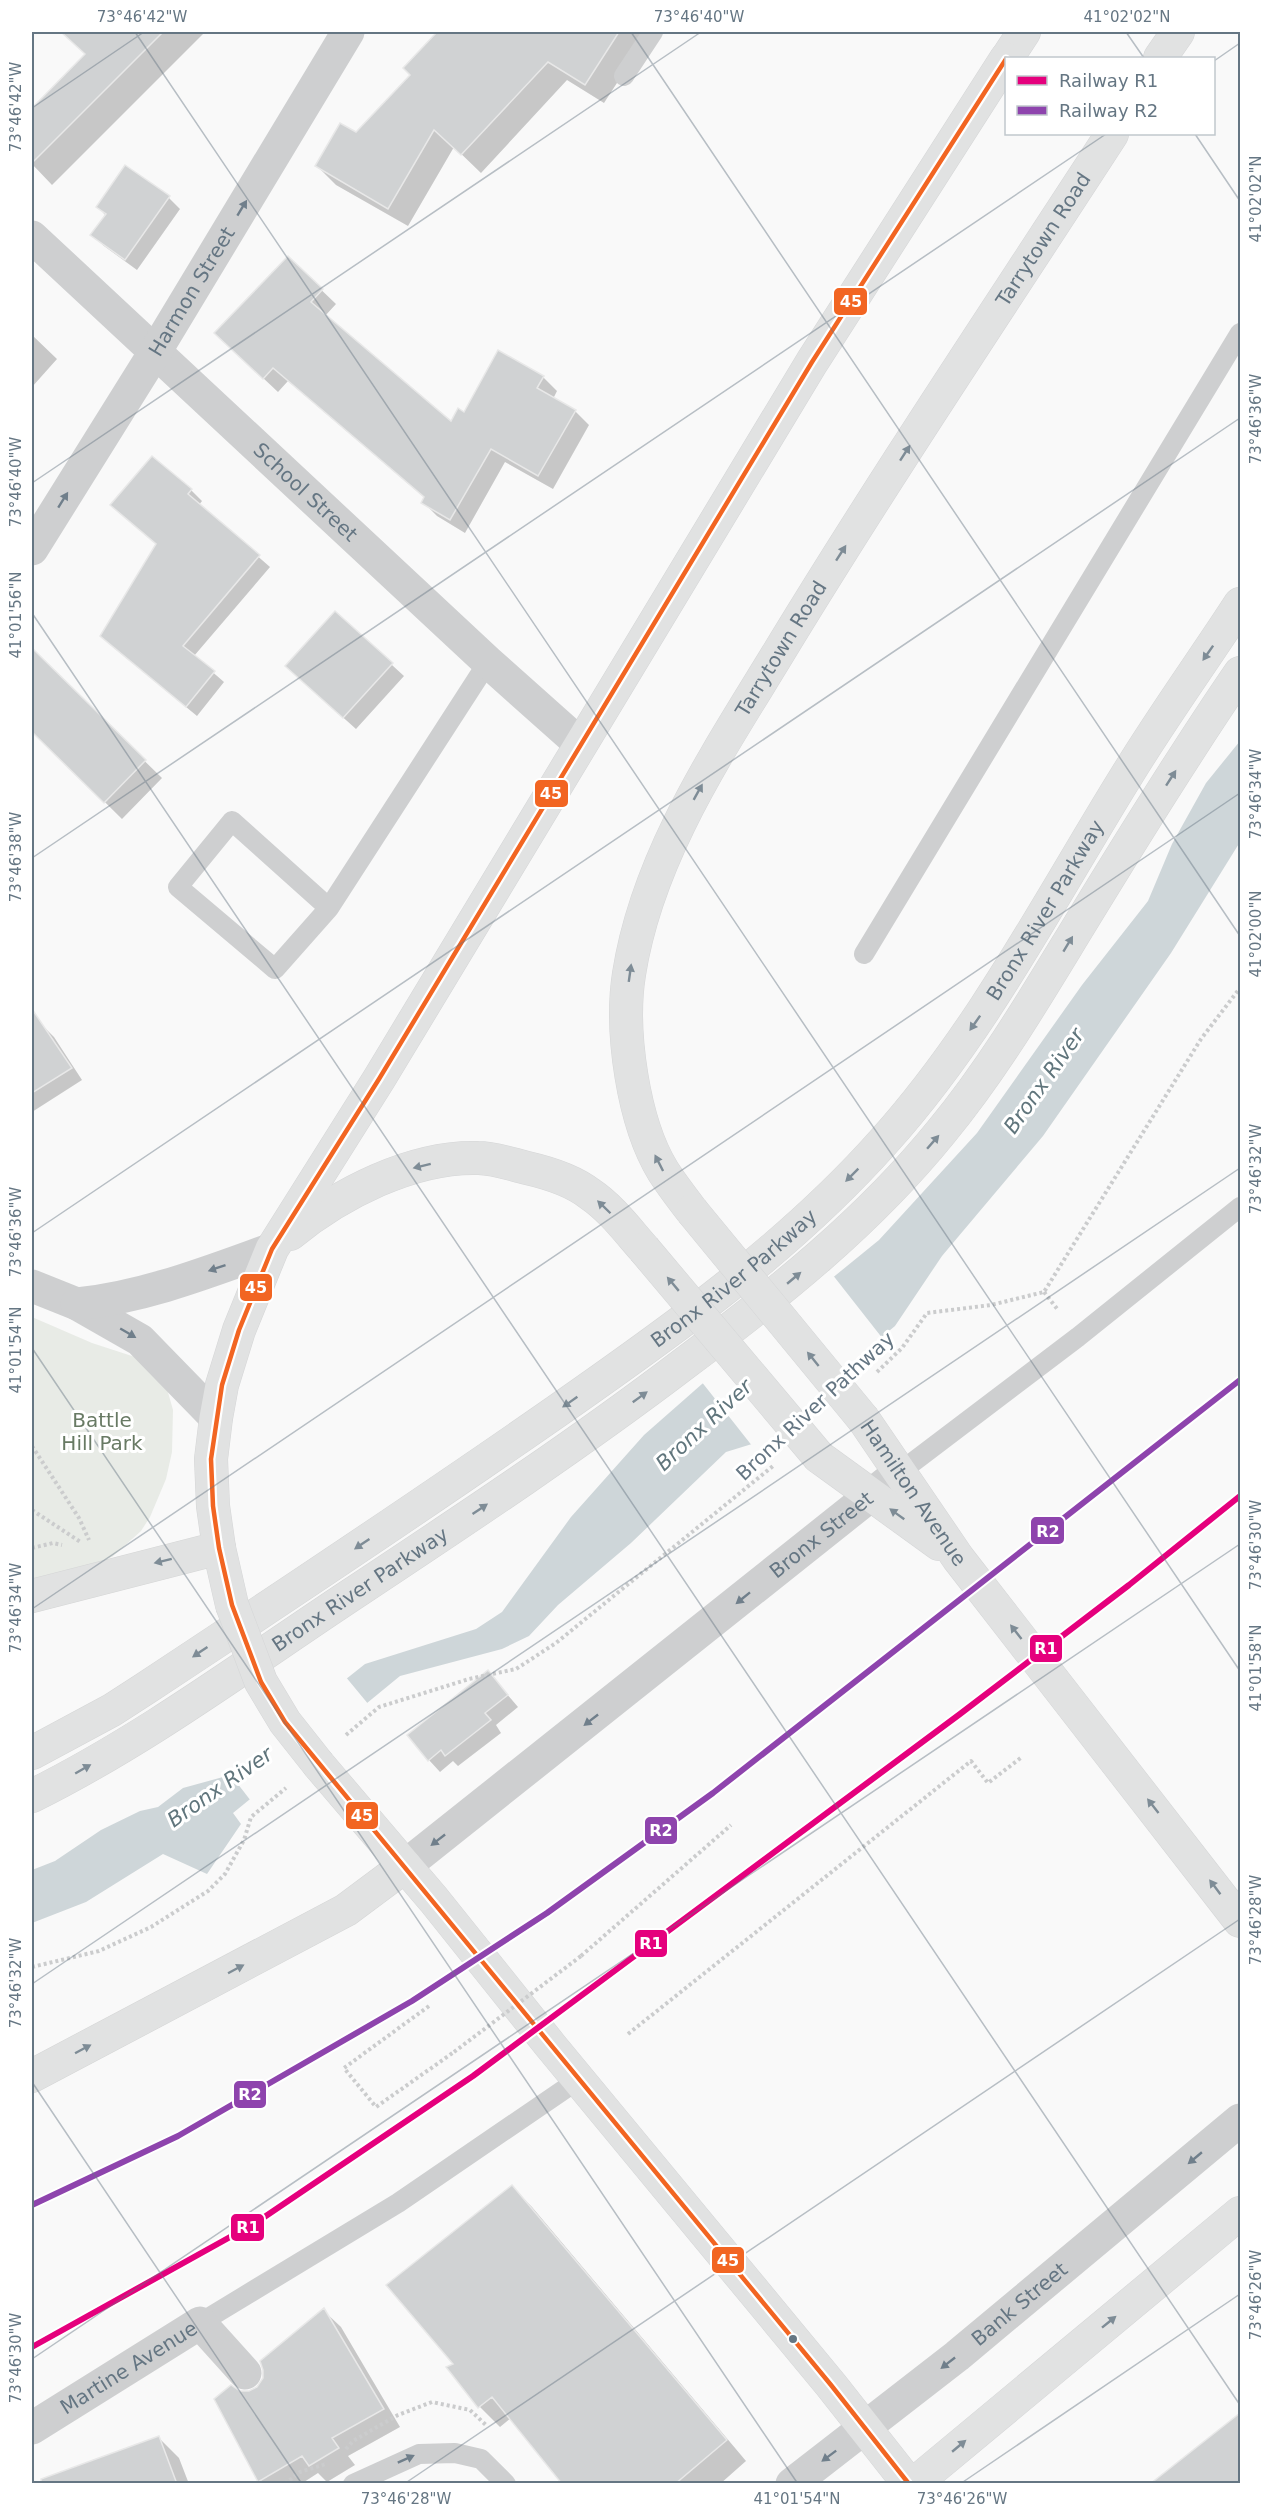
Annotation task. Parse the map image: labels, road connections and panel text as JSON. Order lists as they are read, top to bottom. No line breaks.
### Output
{"streets":{"main road":["Tarrytown Road","Bronx River Parkway","Hamilton Avenue"],"street":["Harmon Street","School Street","Bronx Street","Bank Street","Martine Avenue"],"path":["Bronx River Pathway"]},"crossings":[["Tarrytown Road","Hamilton Avenue"],["Harmon Street","School Street"],["Hamilton Avenue","Bronx Street"]],"one_way":["Harmon Street","Hamilton Avenue","Bronx Street","Bank Street"],"water":["Bronx River"],"parks":["Battle Hill Park"],"lines":["transit line 45","rail line R2","rail line R1"],"legend":["Railway R1","Railway R2"],"coordinates":["73°46'42\"W","73°46'40\"W","41°02'02\"N","73°46'36\"W","41°01'56\"N","73°46'34\"W","73°46'38\"W","41°02'00\"N","73°46'32\"W","41°01'54\"N","73°46'30\"W","41°01'58\"N","73°46'28\"W","73°46'26\"W"]}
